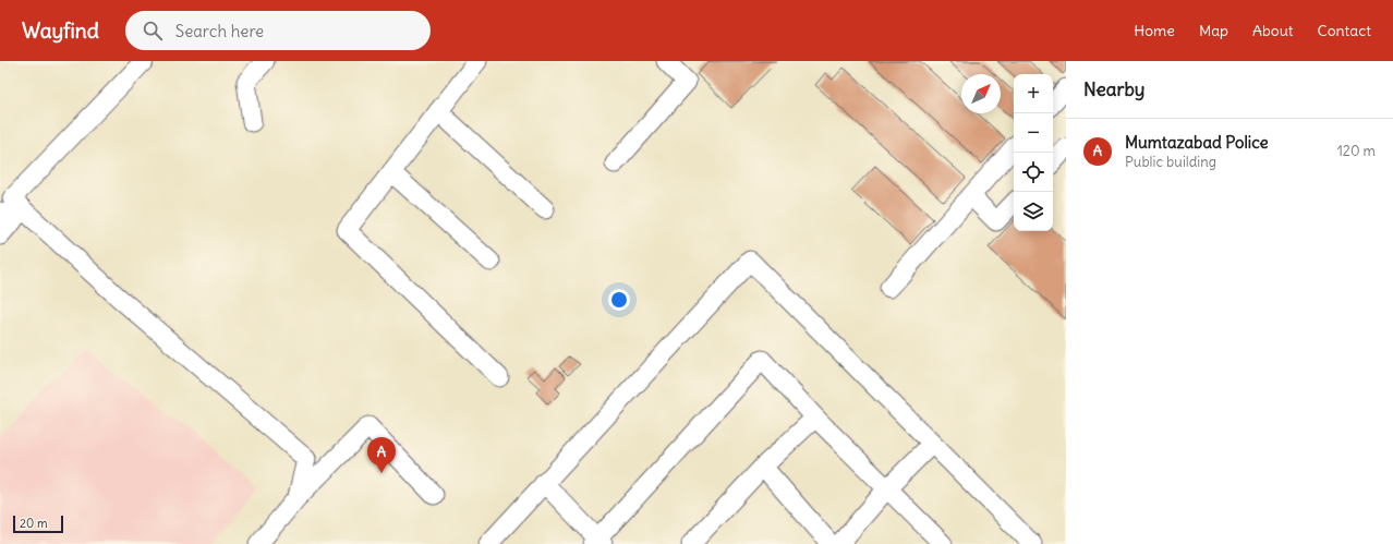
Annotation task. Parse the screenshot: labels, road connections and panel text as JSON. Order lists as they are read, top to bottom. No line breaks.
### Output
{"scale_bar":"20 m","north":"top right","page":{"header":"Wayfind","search":"Search here","nav":["Home","Map","About","Contact"],"heading":"Nearby","map_buttons":["+","−"],"list":[{"mark":"A","name":"Mumtazabad Police","note":"Public building","value":"120 m"}],"pins":"A","scale":"20 m"}}
